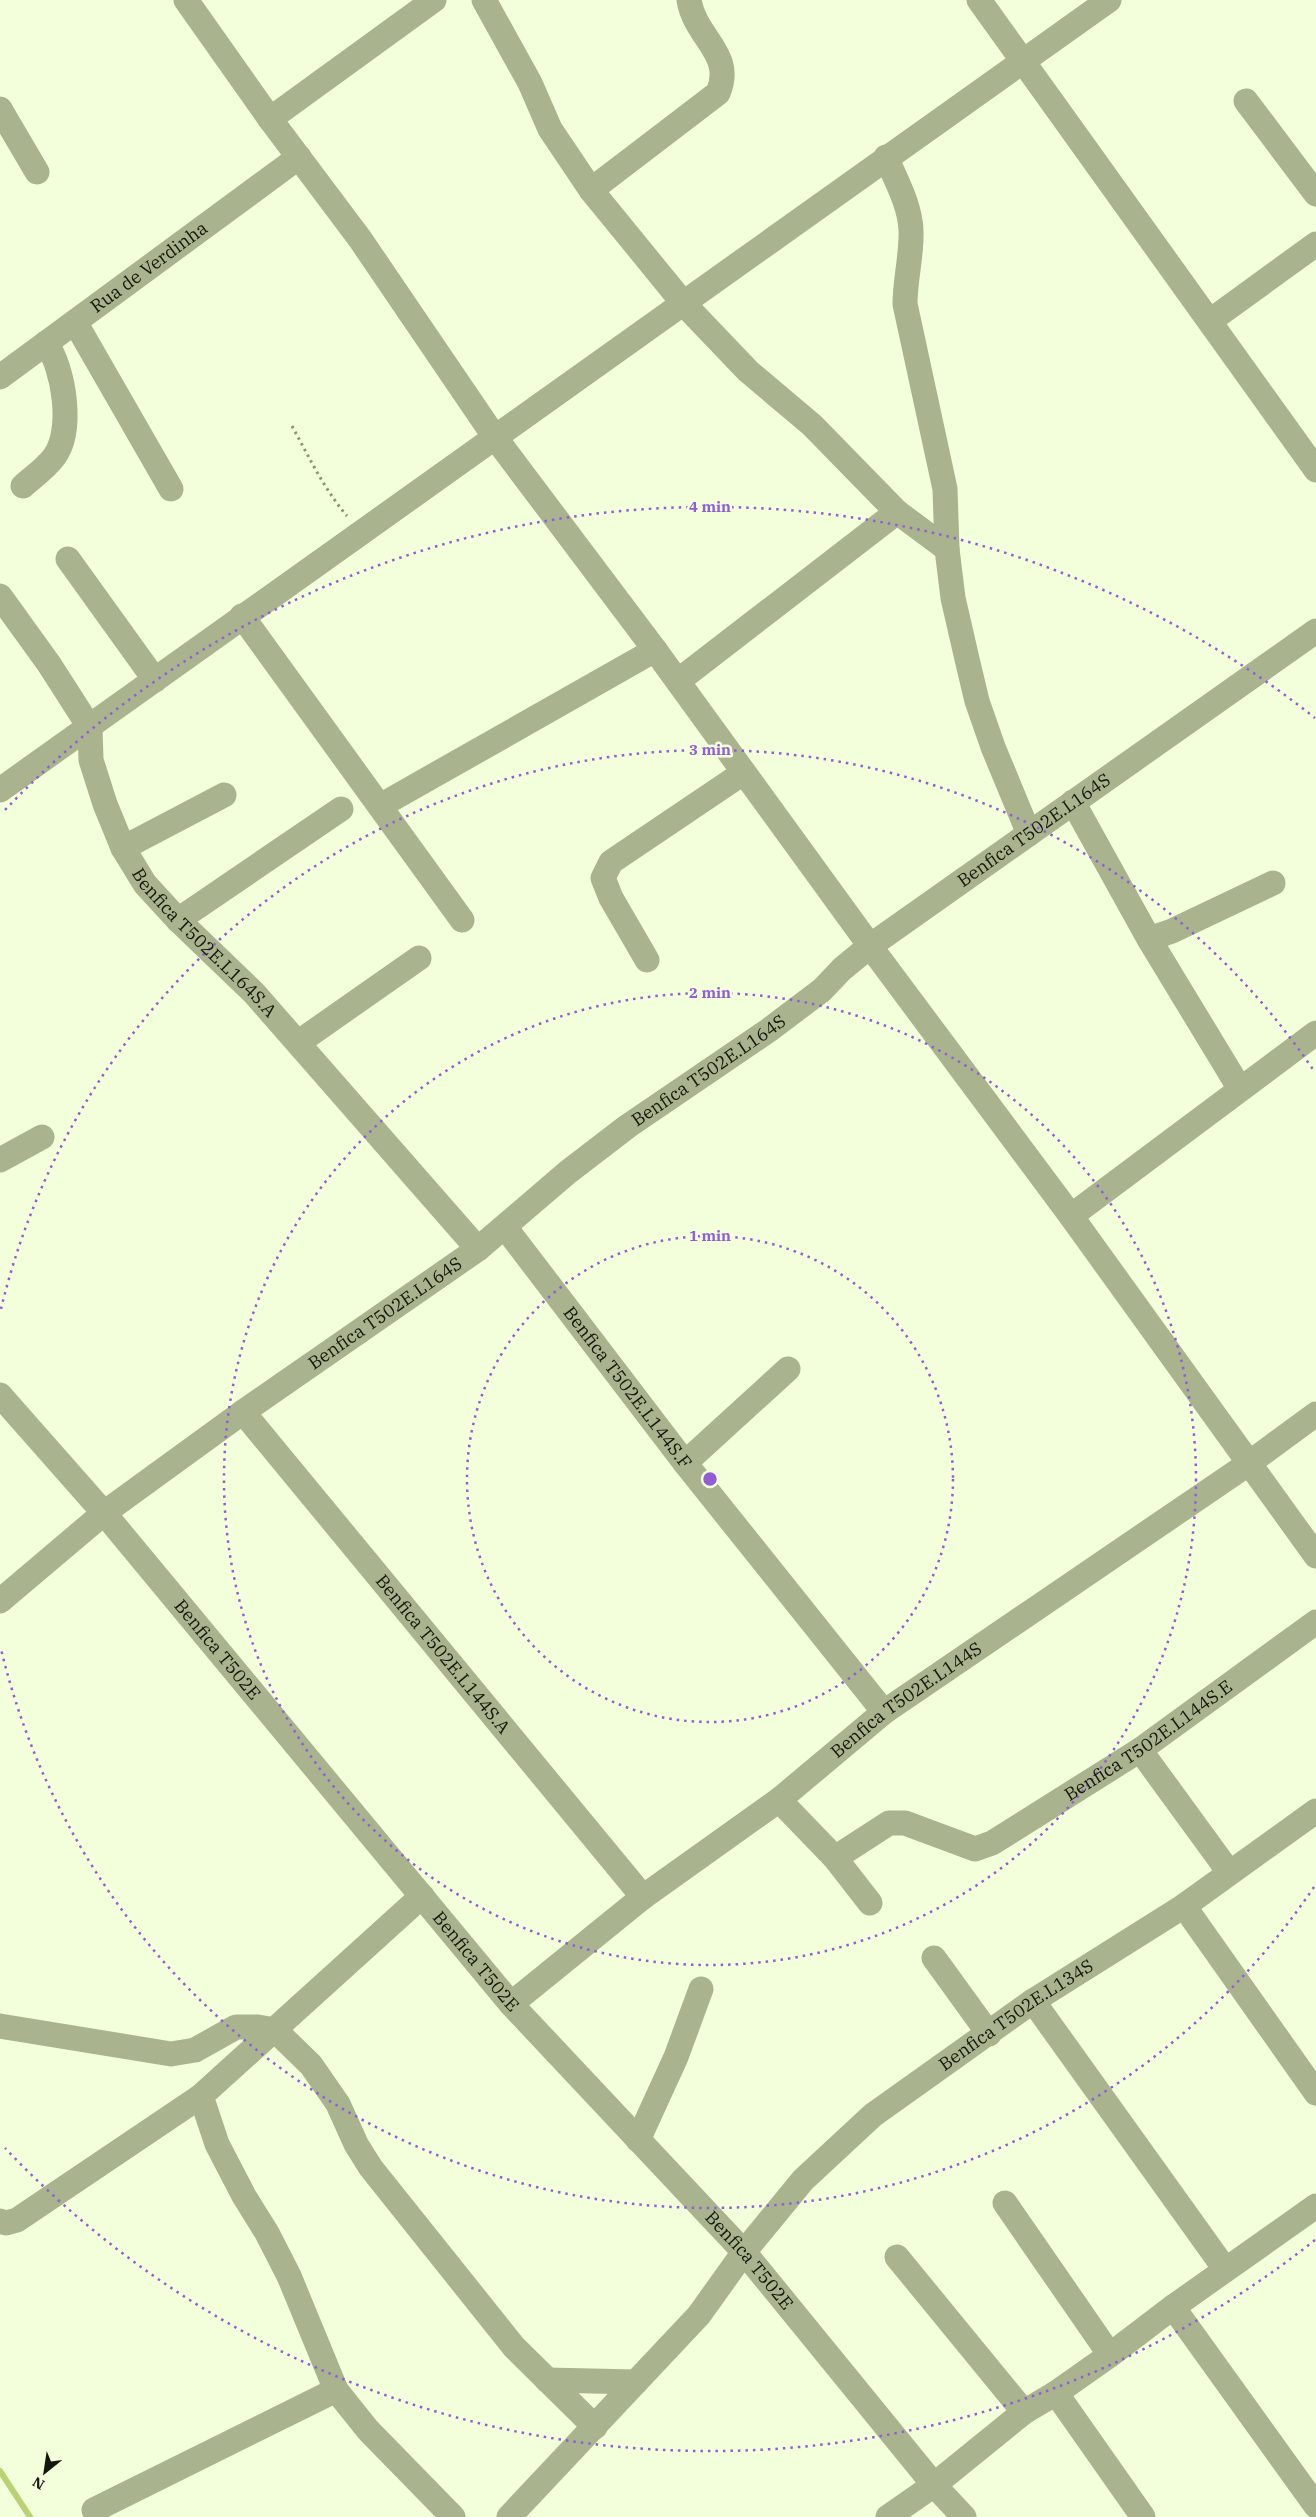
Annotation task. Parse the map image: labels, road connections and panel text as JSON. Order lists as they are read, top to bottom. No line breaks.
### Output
{"streets":{"street":["Rua de Verdinha","Benfica T502E.L164S","Benfica T502E.L164S.A","Benfica T502E.L144S.F","Benfica T502E","Benfica T502E.L144S.A","Benfica T502E.L144S","Benfica T502E.L144S.E","Benfica T502E.L134S"]},"crossings":[["Benfica T502E.L164S","Benfica T502E.L164S.A"],["Benfica T502E.L164S","Benfica T502E.L144S.F"],["Benfica T502E.L164S","Benfica T502E"],["Benfica T502E.L164S","Benfica T502E.L144S.A"],["Benfica T502E.L144S.F","Benfica T502E.L144S"],["Benfica T502E","Benfica T502E.L144S"],["Benfica T502E","Benfica T502E.L134S"],["Benfica T502E.L144S.A","Benfica T502E.L144S"]],"north":"bottom left","rings":["4 min","3 min","2 min","1 min"]}
